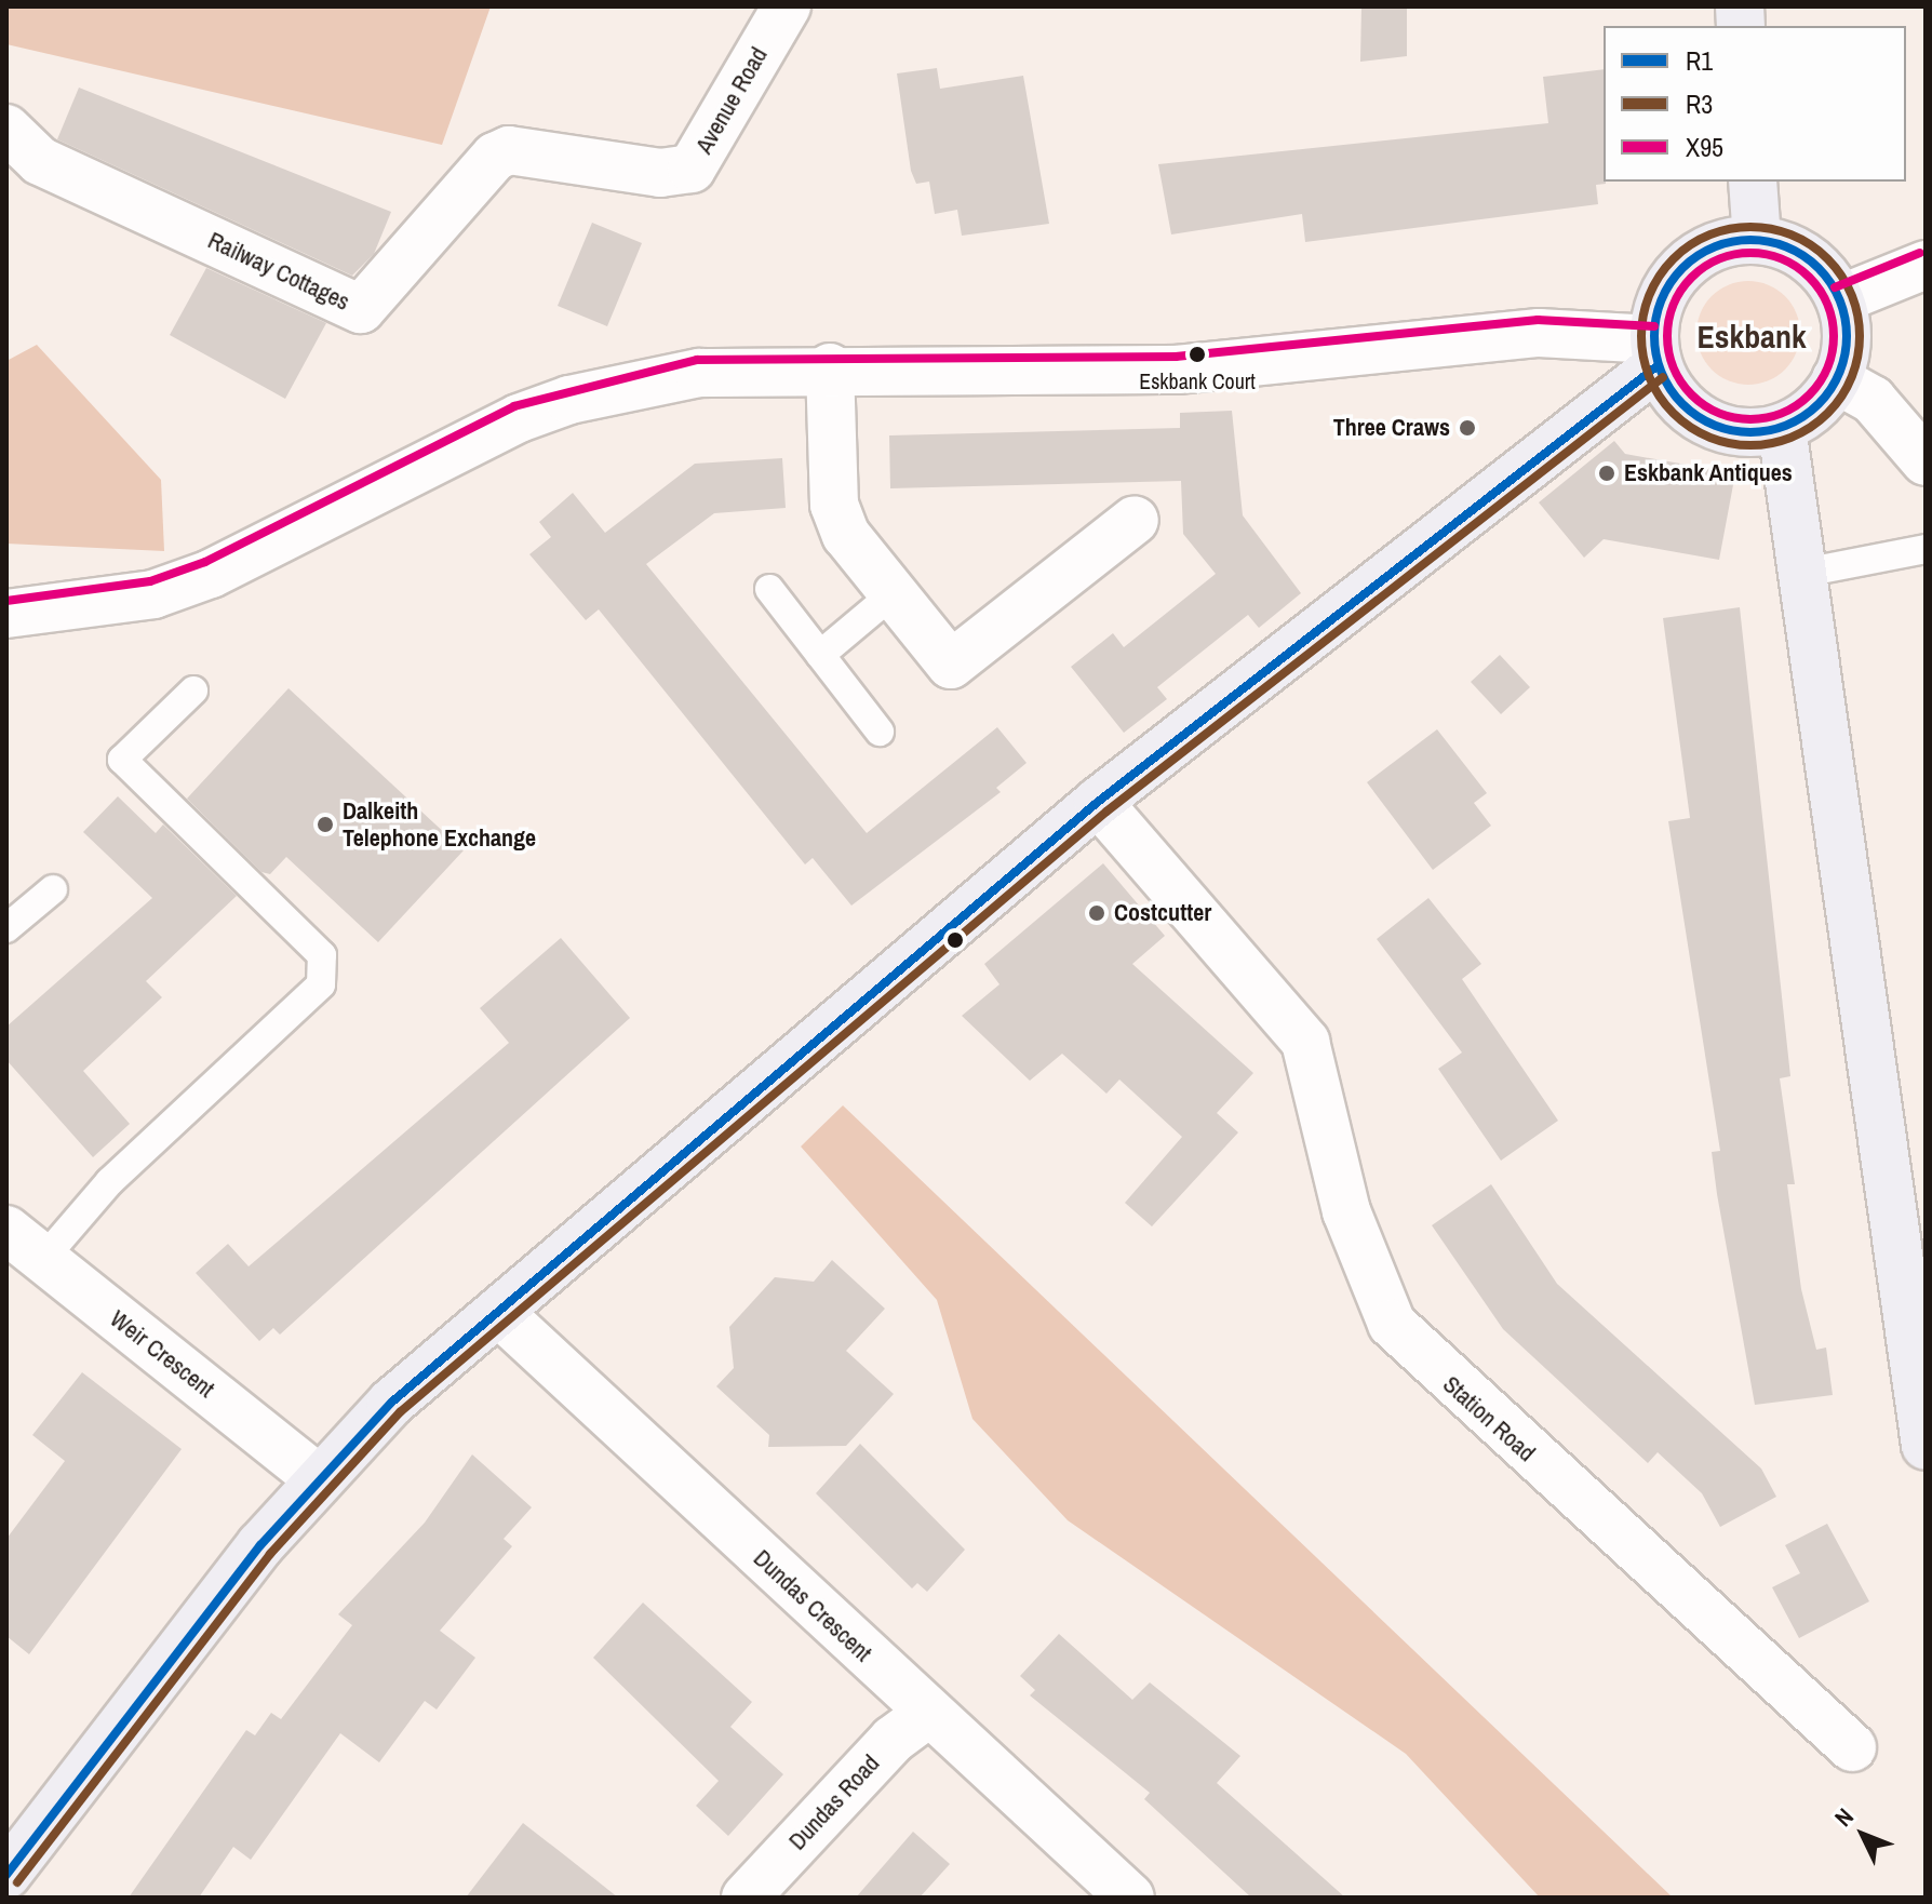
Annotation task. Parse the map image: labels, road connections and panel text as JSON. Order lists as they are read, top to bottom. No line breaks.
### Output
{"streets":{"street":["Avenue Road","Railway Cottages","Weir Crescent","Station Road","Dundas Crescent","Dundas Road"]},"crossings":[["Avenue Road","Railway Cottages"],["Dundas Crescent","Dundas Road"]],"districts":["Eskbank"],"places":["Eskbank Court","Three Craws","Eskbank Antiques","Dalkeith Telephone Exchange","Costcutter"],"lines":["transit line R3","transit line R1","transit line X95"],"legend":["R1","R3","X95"],"north":"top left"}
